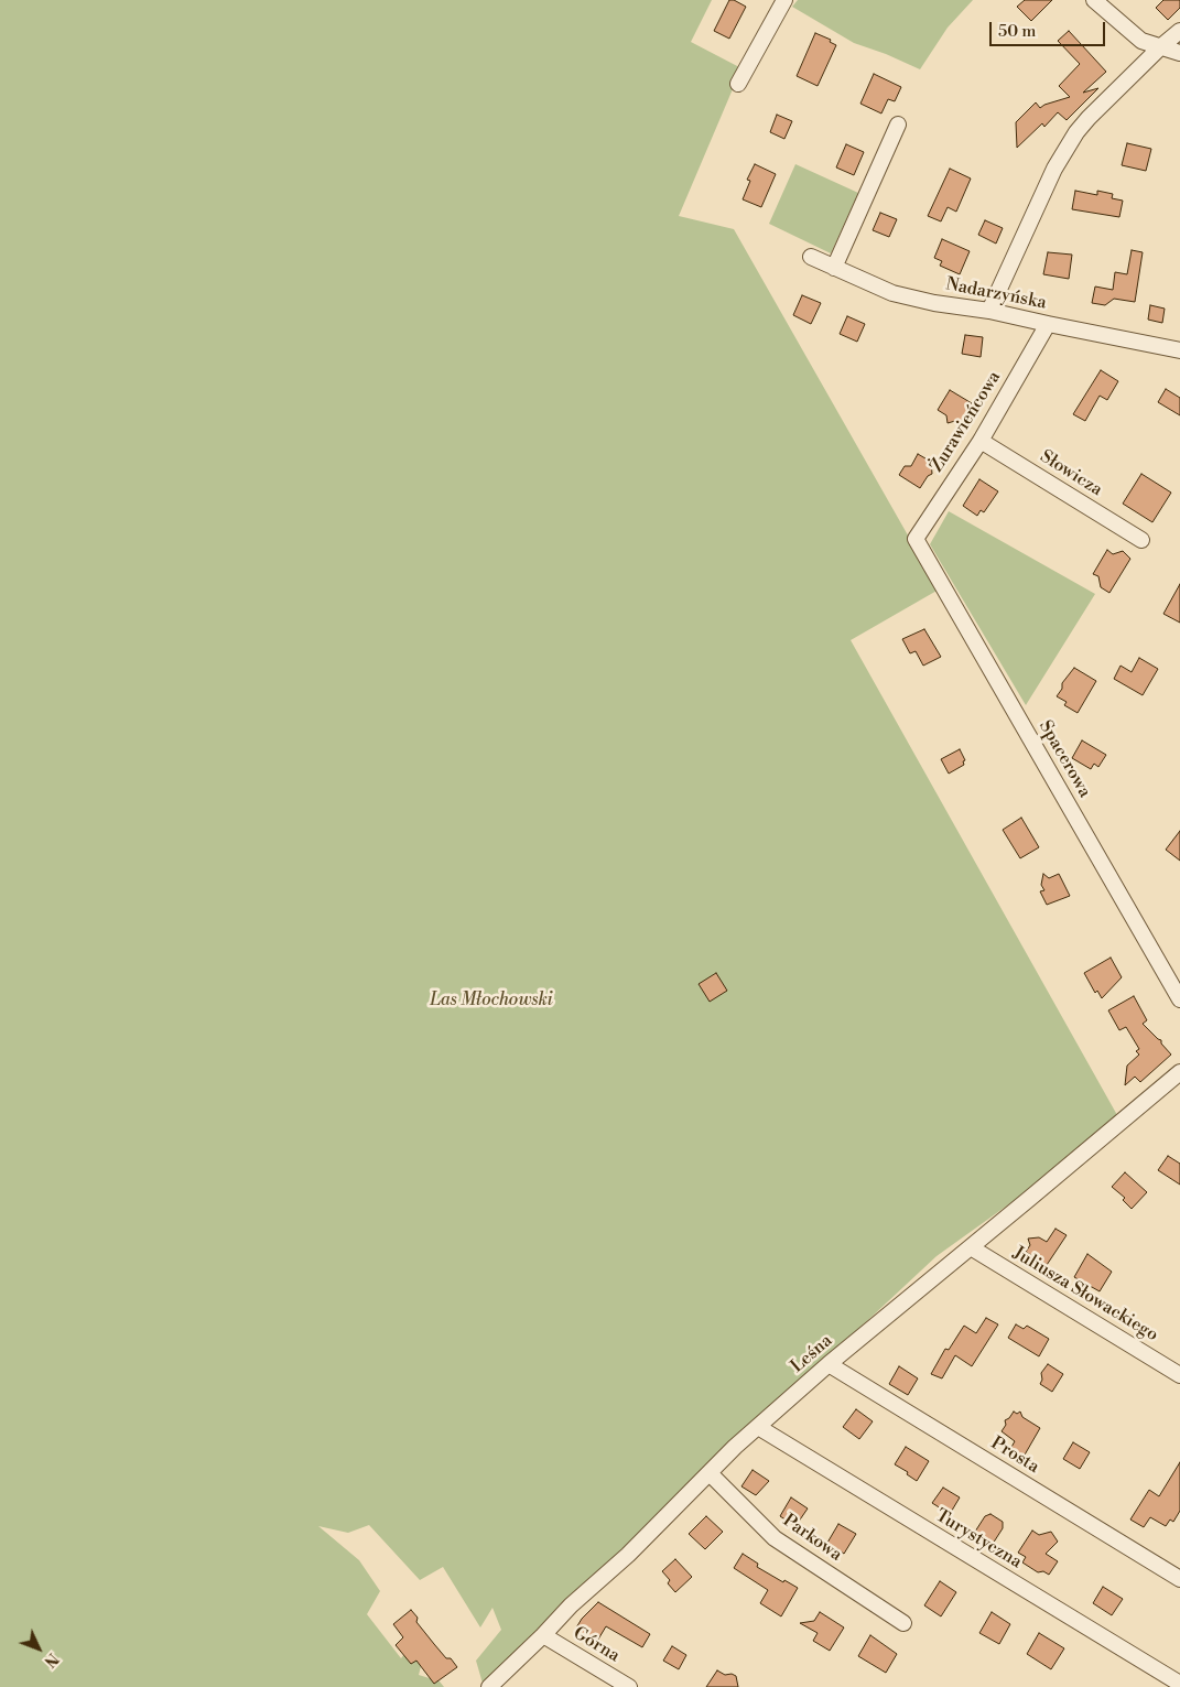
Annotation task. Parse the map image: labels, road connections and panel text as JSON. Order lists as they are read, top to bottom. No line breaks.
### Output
{"streets":{"street":["Nadarzyńska","Żurawieńcowa","Słowicza","Spacerowa","Juliusza Słowackiego","Leśna","Prosta","Parkowa","Turystyczna","Górna"]},"crossings":[["Nadarzyńska","Żurawieńcowa"],["Żurawieńcowa","Słowicza"],["Żurawieńcowa","Spacerowa"],["Juliusza Słowackiego","Leśna"],["Leśna","Prosta"],["Leśna","Parkowa"],["Leśna","Turystyczna"],["Leśna","Górna"]],"parks":["Las Młochowski"],"scale_bar":"50 m","north":"bottom right"}
